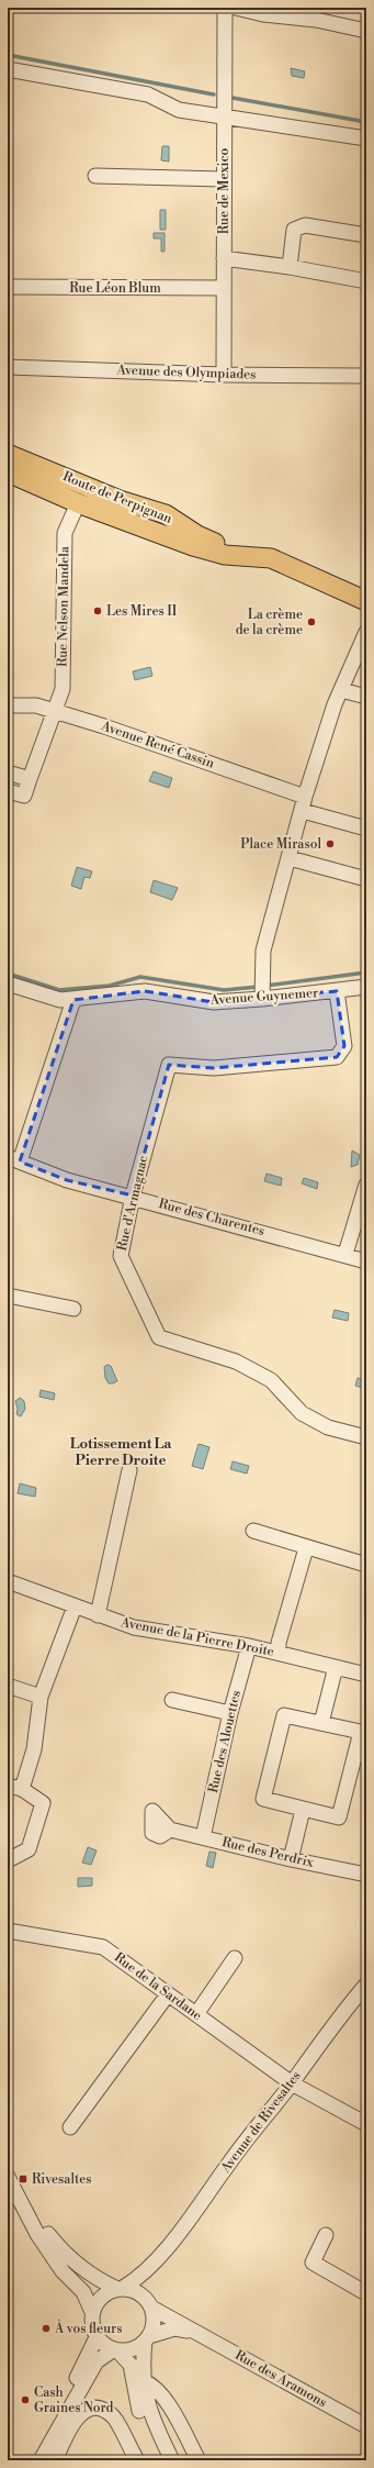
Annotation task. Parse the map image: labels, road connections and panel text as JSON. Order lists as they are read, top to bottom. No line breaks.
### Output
{"streets":{"main road":["Route de Perpignan"],"street":["Rue de Mexico","Rue Léon Blum","Avenue des Olympiades","Rue Nelson Mandela","Avenue René Cassin","Avenue Guynemer","Rue d'Armagnac","Rue des Charentes","Avenue de la Pierre Droite","Rue des Alouettes","Rue des Perdrix","Rue de la Sardane","Avenue de Rivesaltes","Rue des Aramons"]},"crossings":[["Rue de Mexico","Rue Léon Blum"],["Rue de Mexico","Avenue des Olympiades"],["Route de Perpignan","Rue Nelson Mandela"],["Rue Nelson Mandela","Avenue René Cassin"],["Avenue Guynemer","Rue d'Armagnac"],["Rue d'Armagnac","Rue des Charentes"],["Avenue de la Pierre Droite","Rue des Alouettes"],["Rue des Alouettes","Rue des Perdrix"],["Rue de la Sardane","Avenue de Rivesaltes"],["Avenue de Rivesaltes","Rue des Aramons"]],"districts":["Lotissement La Pierre Droite"],"places":{"other":["Les Mires II","La crème de la crème","Place Mirasol","À vos fleurs","Cash Graines Nord"],"transit":["Rivesaltes"]}}
